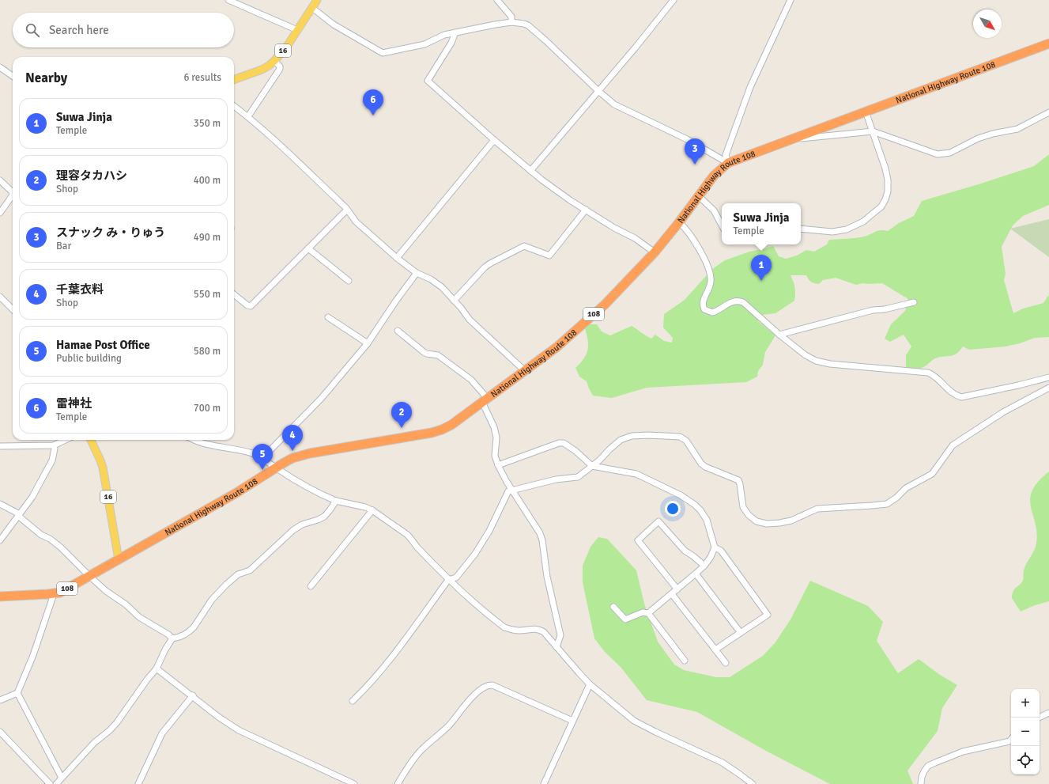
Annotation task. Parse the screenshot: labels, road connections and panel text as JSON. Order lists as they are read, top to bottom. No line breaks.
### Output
{"streets":{"highway":["National Highway Route 108","108"],"main road":["16"]},"crossings":[["16","National Highway Route 108"]],"north":"bottom right","page":{"search":"Search here","heading":["Nearby","6 results"],"pins":["6","3","1","2","4","5"],"list":[{"mark":"1","name":"Suwa Jinja","note":"Temple","value":"350 m"},{"mark":"2","name":"理容タカハシ","note":"Shop","value":"400 m"},{"mark":"3","name":"スナック み・りゅう","note":"Bar","value":"490 m"},{"mark":"4","name":"千葉衣料","note":"Shop","value":"550 m"},{"mark":"5","name":"Hamae Post Office","note":"Public building","value":"580 m"},{"mark":"6","name":"雷神社","note":"Temple","value":"700 m"}],"popup":["Suwa Jinja","Temple"],"map_buttons":["+","−"]}}
